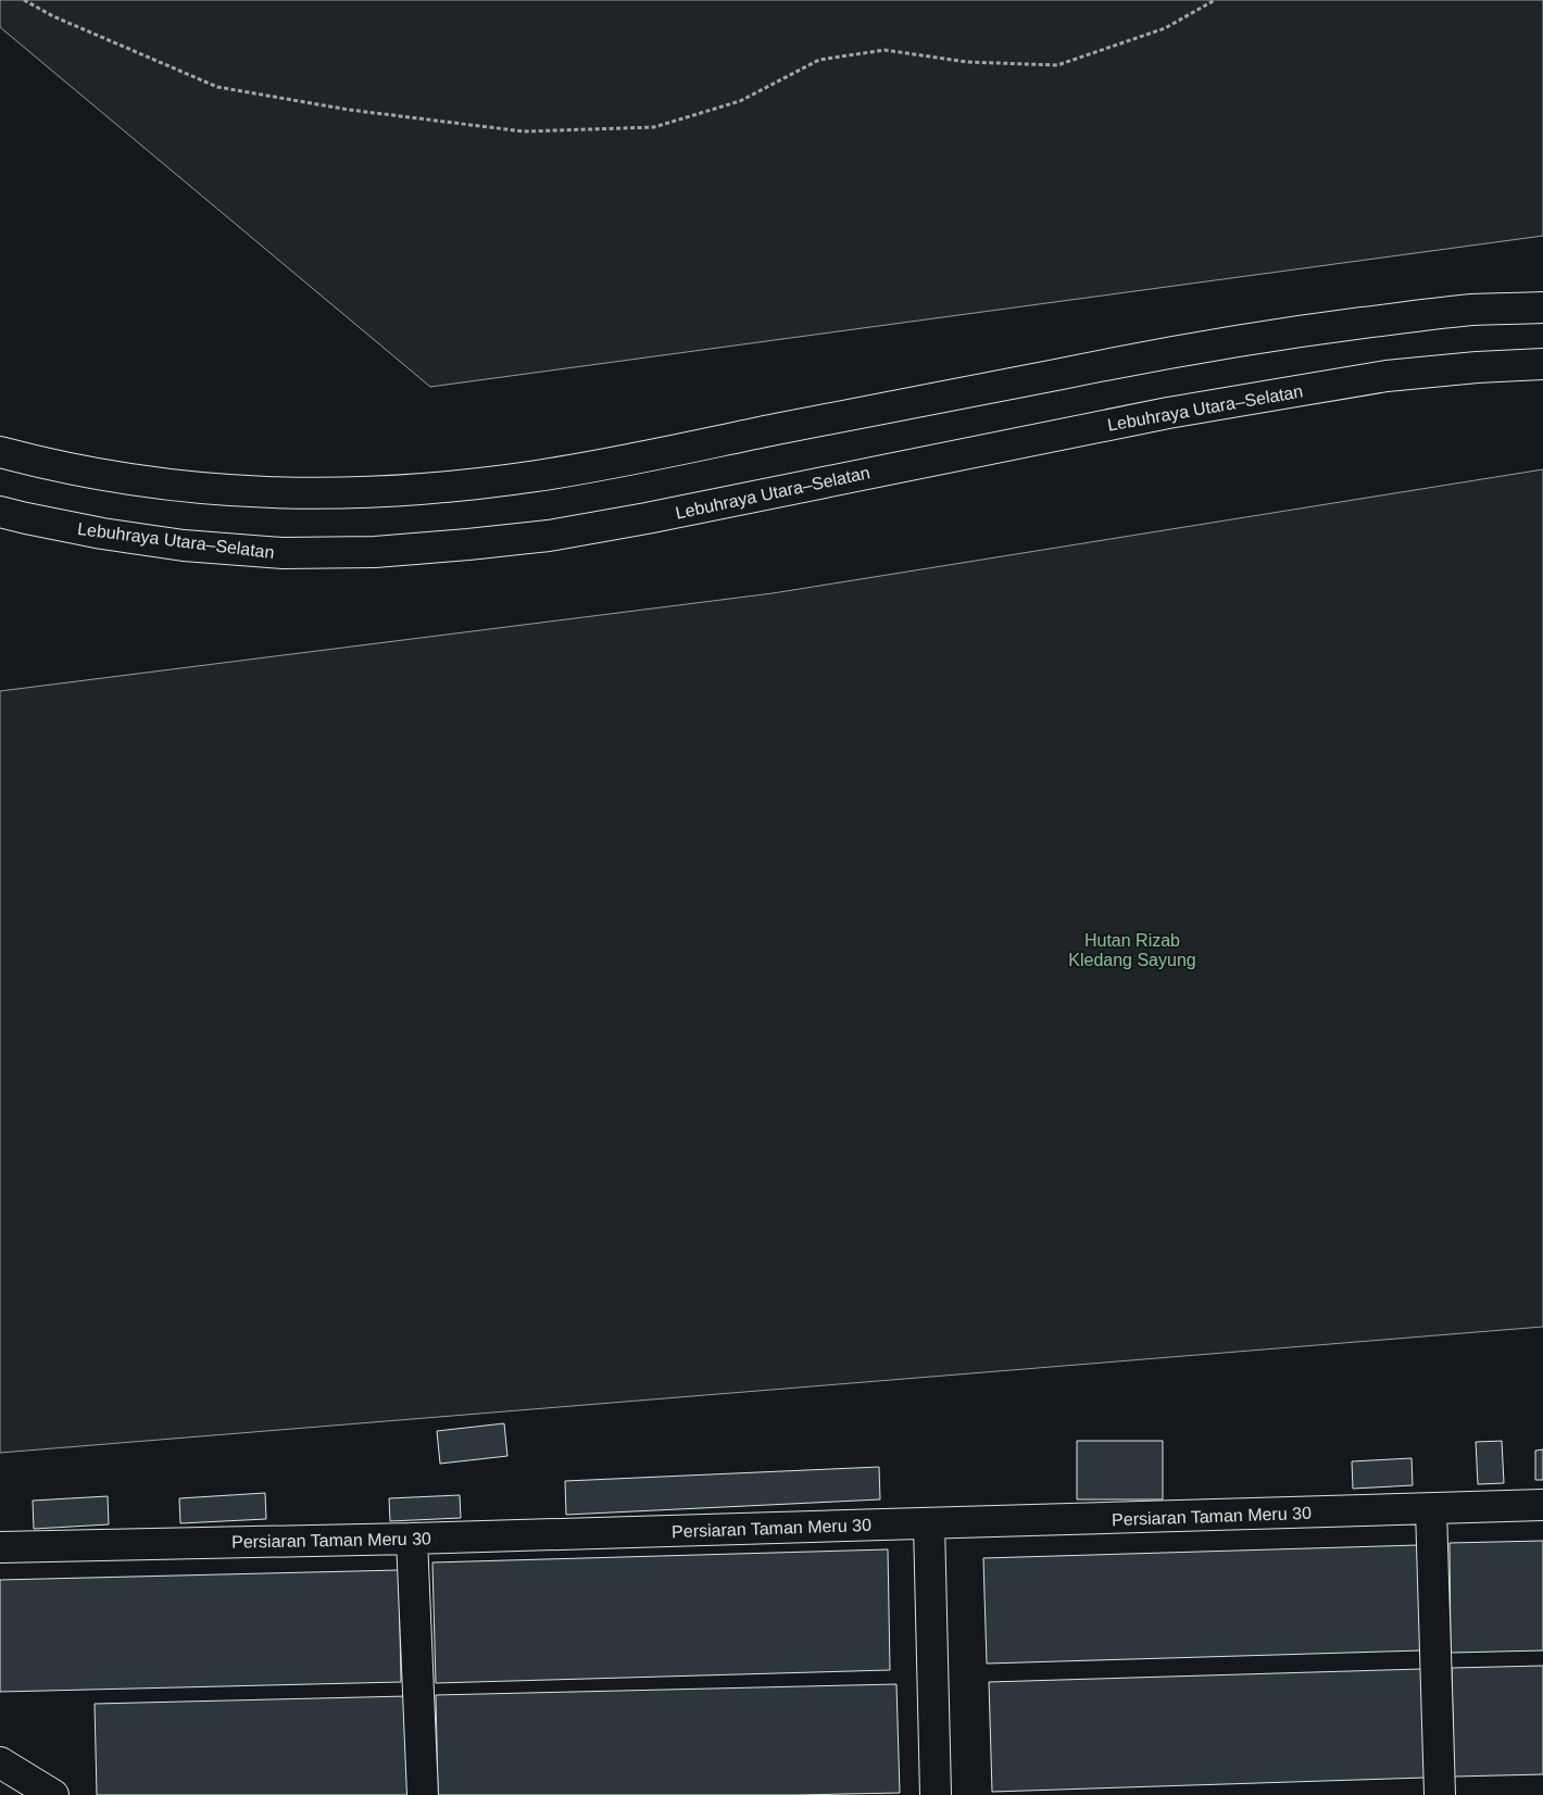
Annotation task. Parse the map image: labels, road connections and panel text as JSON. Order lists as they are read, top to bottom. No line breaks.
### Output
{"streets":{"main road":["Lebuhraya Utara–Selatan","Persiaran Taman Meru 30"]},"parks":["Hutan Rizab Kledang Sayung"]}
